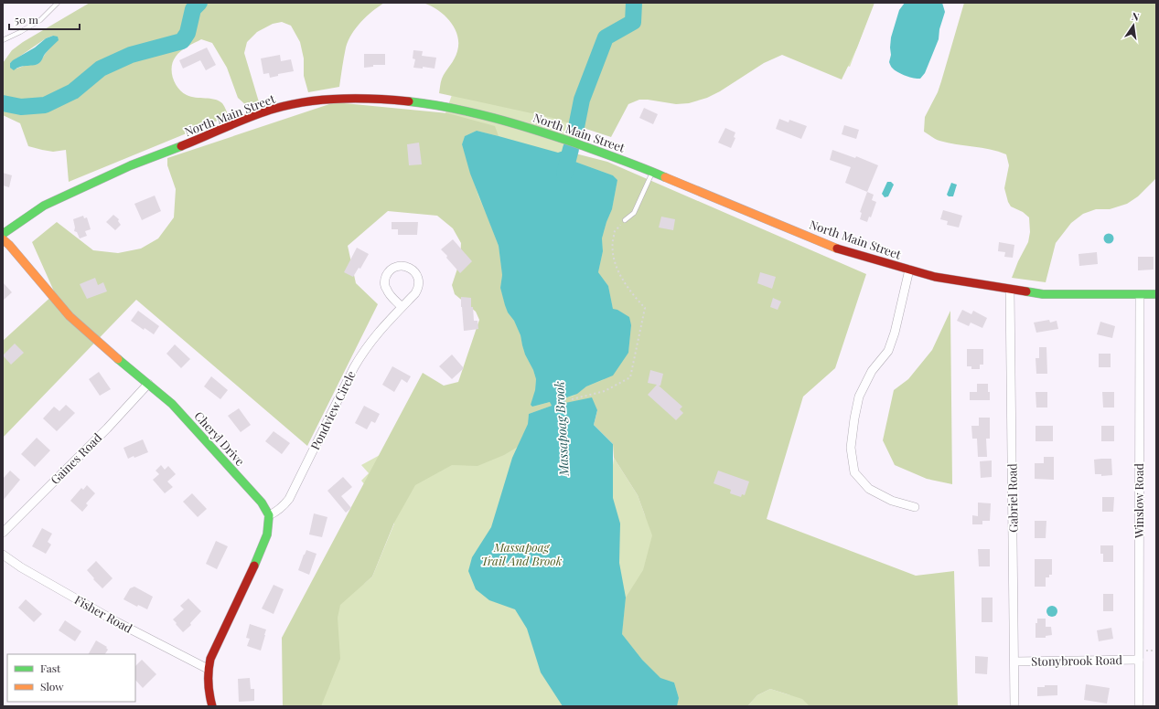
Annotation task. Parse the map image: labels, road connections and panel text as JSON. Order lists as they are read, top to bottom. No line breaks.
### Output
{"streets":{"main road":["North Main Street","Cheryl Drive"],"street":["Pondview Circle","Gaines Road","Gabriel Road","Winslow Road","Fisher Road","Stonybrook Road"]},"crossings":[["North Main Street","Gabriel Road"],["North Main Street","Winslow Road"],["Pondview Circle","Cheryl Drive"],["Cheryl Drive","Gaines Road"],["Gabriel Road","Stonybrook Road"],["Winslow Road","Stonybrook Road"]],"water":["Massapoag Brook"],"parks":["Massapoag Trail And Brook"],"legend":["Fast","Slow"],"scale_bar":"50 m","north":"top"}
